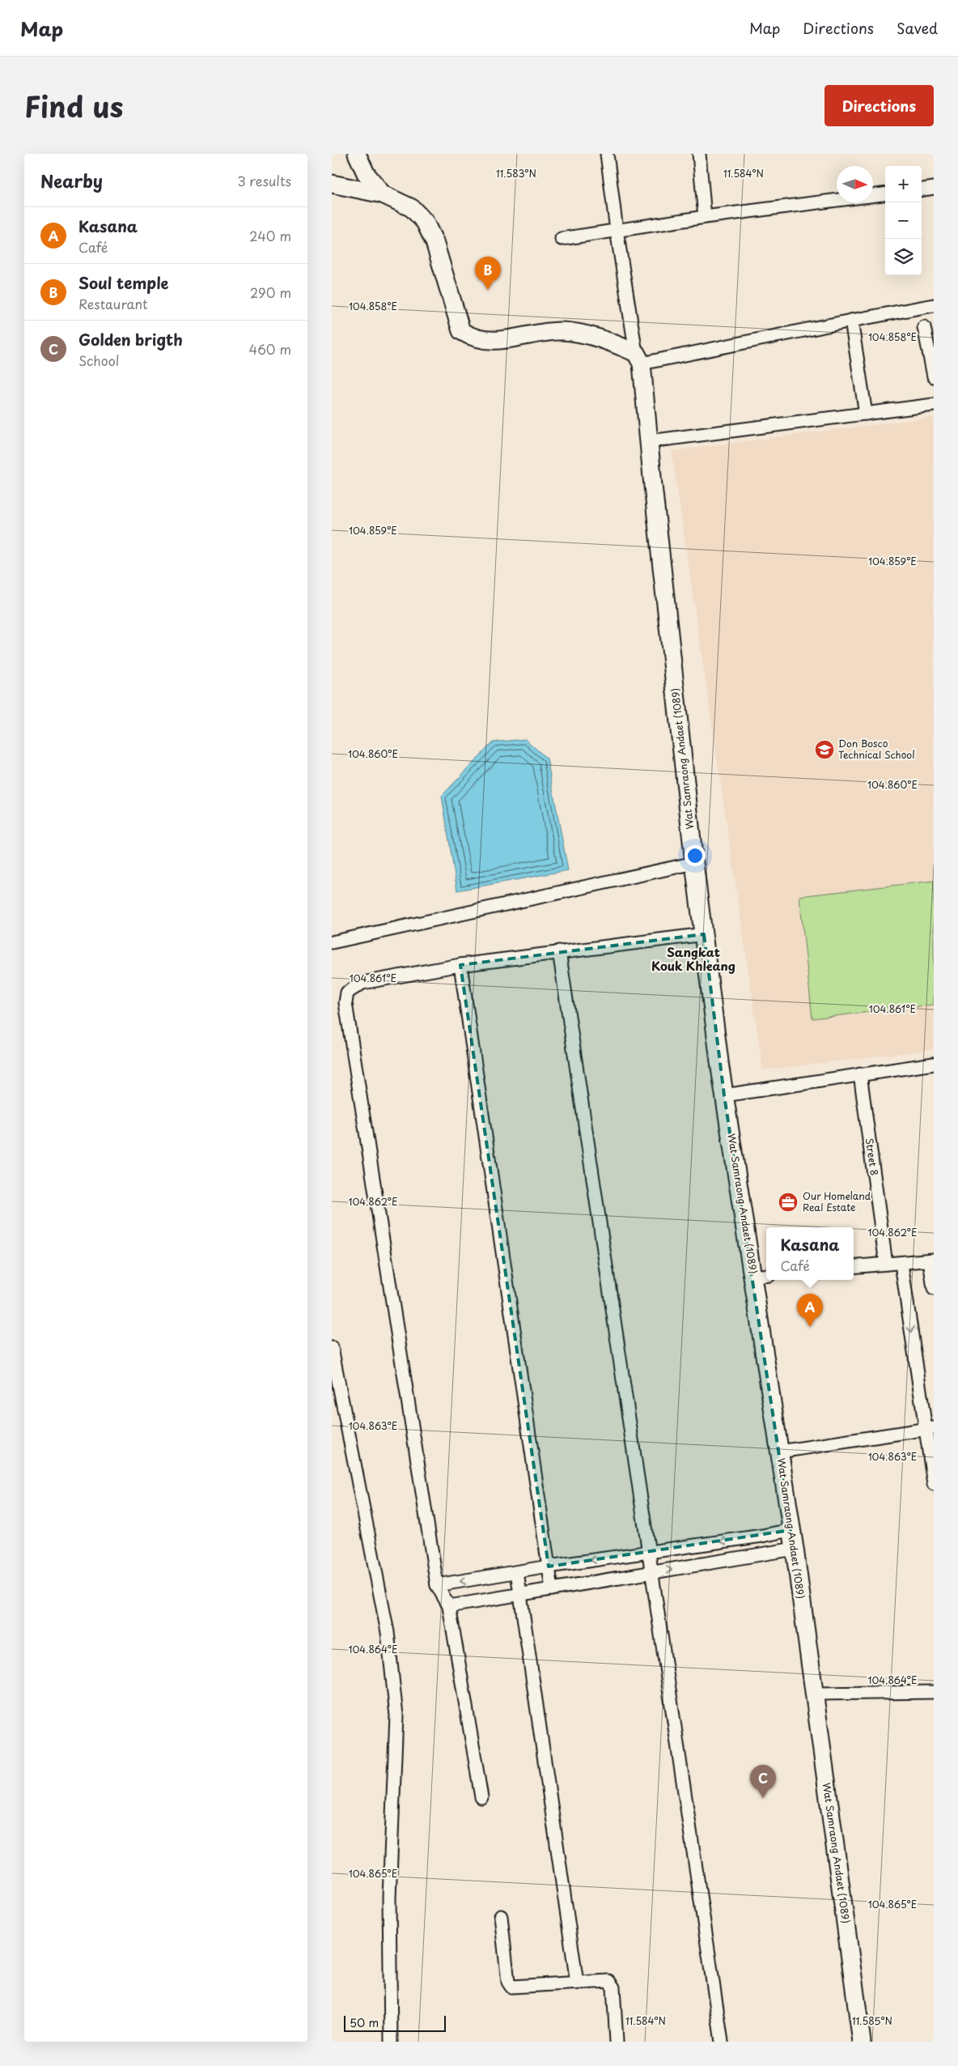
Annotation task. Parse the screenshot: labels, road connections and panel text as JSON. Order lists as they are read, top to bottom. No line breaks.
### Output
{"streets":{"main road":["Wat Samraong Andaet (1089)"],"street":["Street 8"]},"districts":["Sangkat Kouk Khleang"],"places":{"school or university":["Don Bosco Technical School"],"office":["Our Homeland Real Estate"]},"scale_bar":"50 m","north":"right","page":{"header":"Map","nav":["Map","Directions","Saved"],"title":"Find us","buttons":"Directions","heading":["Nearby","3 results"],"map_buttons":["+","−"],"list":[{"mark":"A","name":"Kasana","note":"Café","value":"240 m"},{"mark":"B","name":"Soul temple","note":"Restaurant","value":"290 m"},{"mark":"C","name":"Golden brigth","note":"School","value":"460 m"}],"pins":["B","A","C"],"popup":["Kasana","Café"],"scale":"50 m"},"coordinates":["11.583°N","11.584°N","104.858°E","104.859°E","104.860°E","104.861°E","104.862°E","104.863°E","104.864°E","104.865°E","11.585°N"]}
